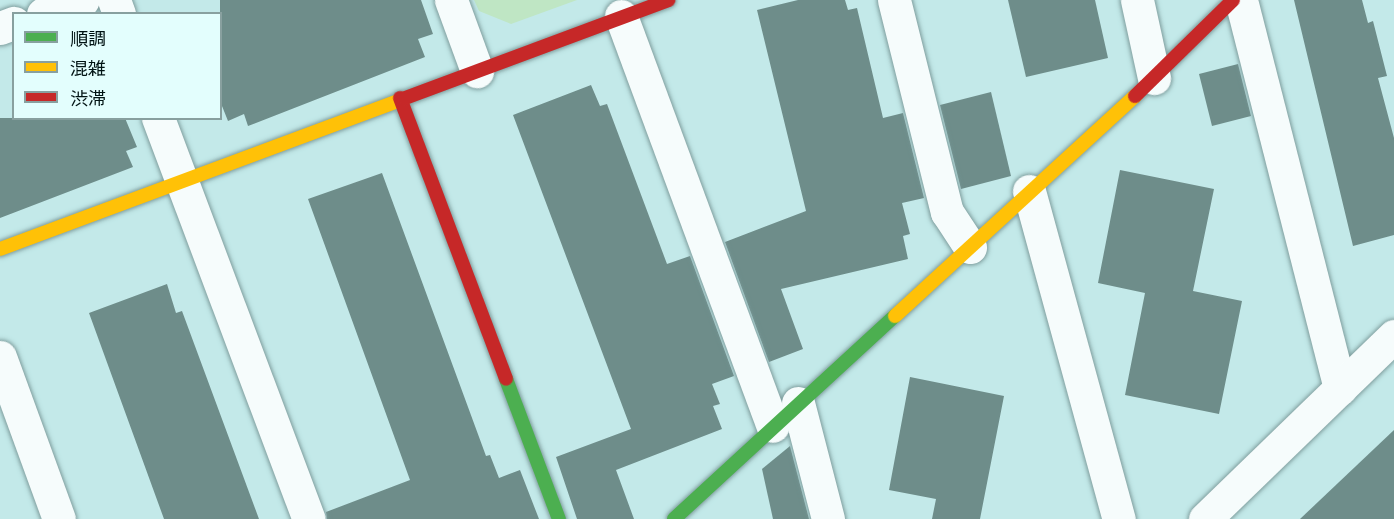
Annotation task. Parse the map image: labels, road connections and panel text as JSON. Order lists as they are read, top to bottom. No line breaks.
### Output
{"legend":["順調","混雑","渋滞"]}
